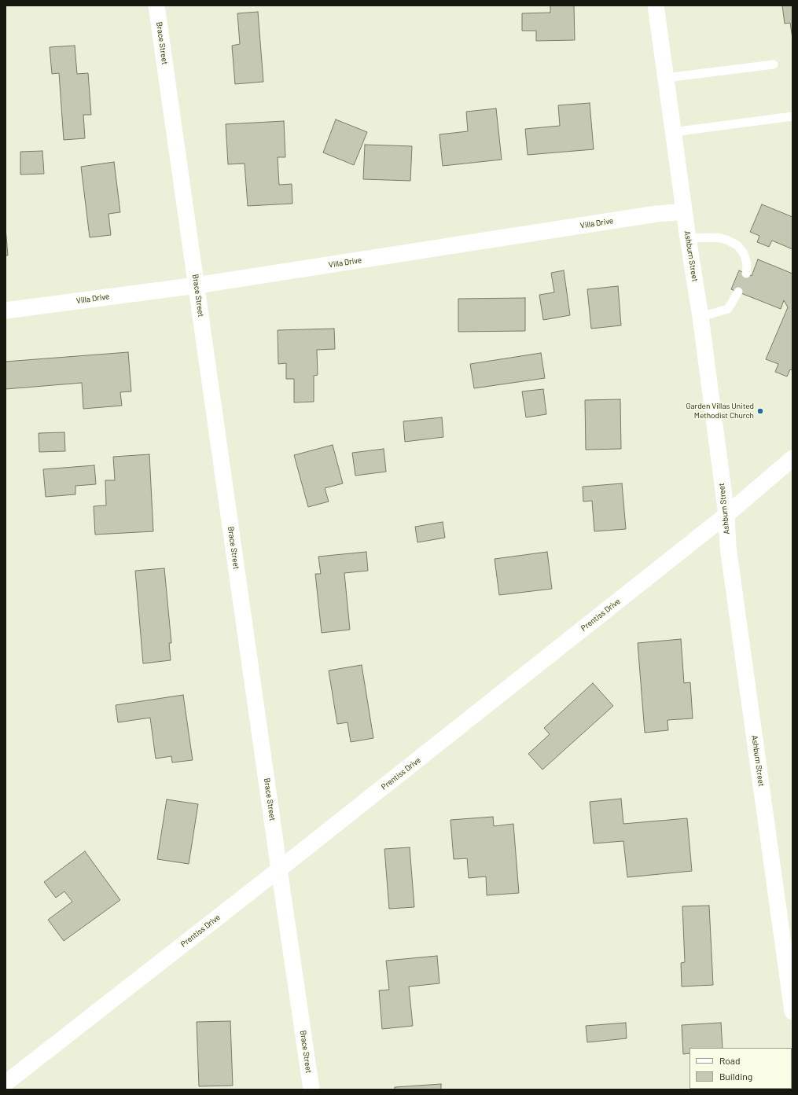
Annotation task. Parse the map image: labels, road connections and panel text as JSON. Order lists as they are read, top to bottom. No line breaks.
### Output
{"streets":{"street":["Brace Street","Villa Drive","Ashburn Street","Prentiss Drive"]},"crossings":[["Brace Street","Villa Drive"],["Brace Street","Prentiss Drive"],["Villa Drive","Ashburn Street"],["Ashburn Street","Prentiss Drive"]],"places":["Garden Villas United Methodist Church"],"legend":["Road","Building"]}
